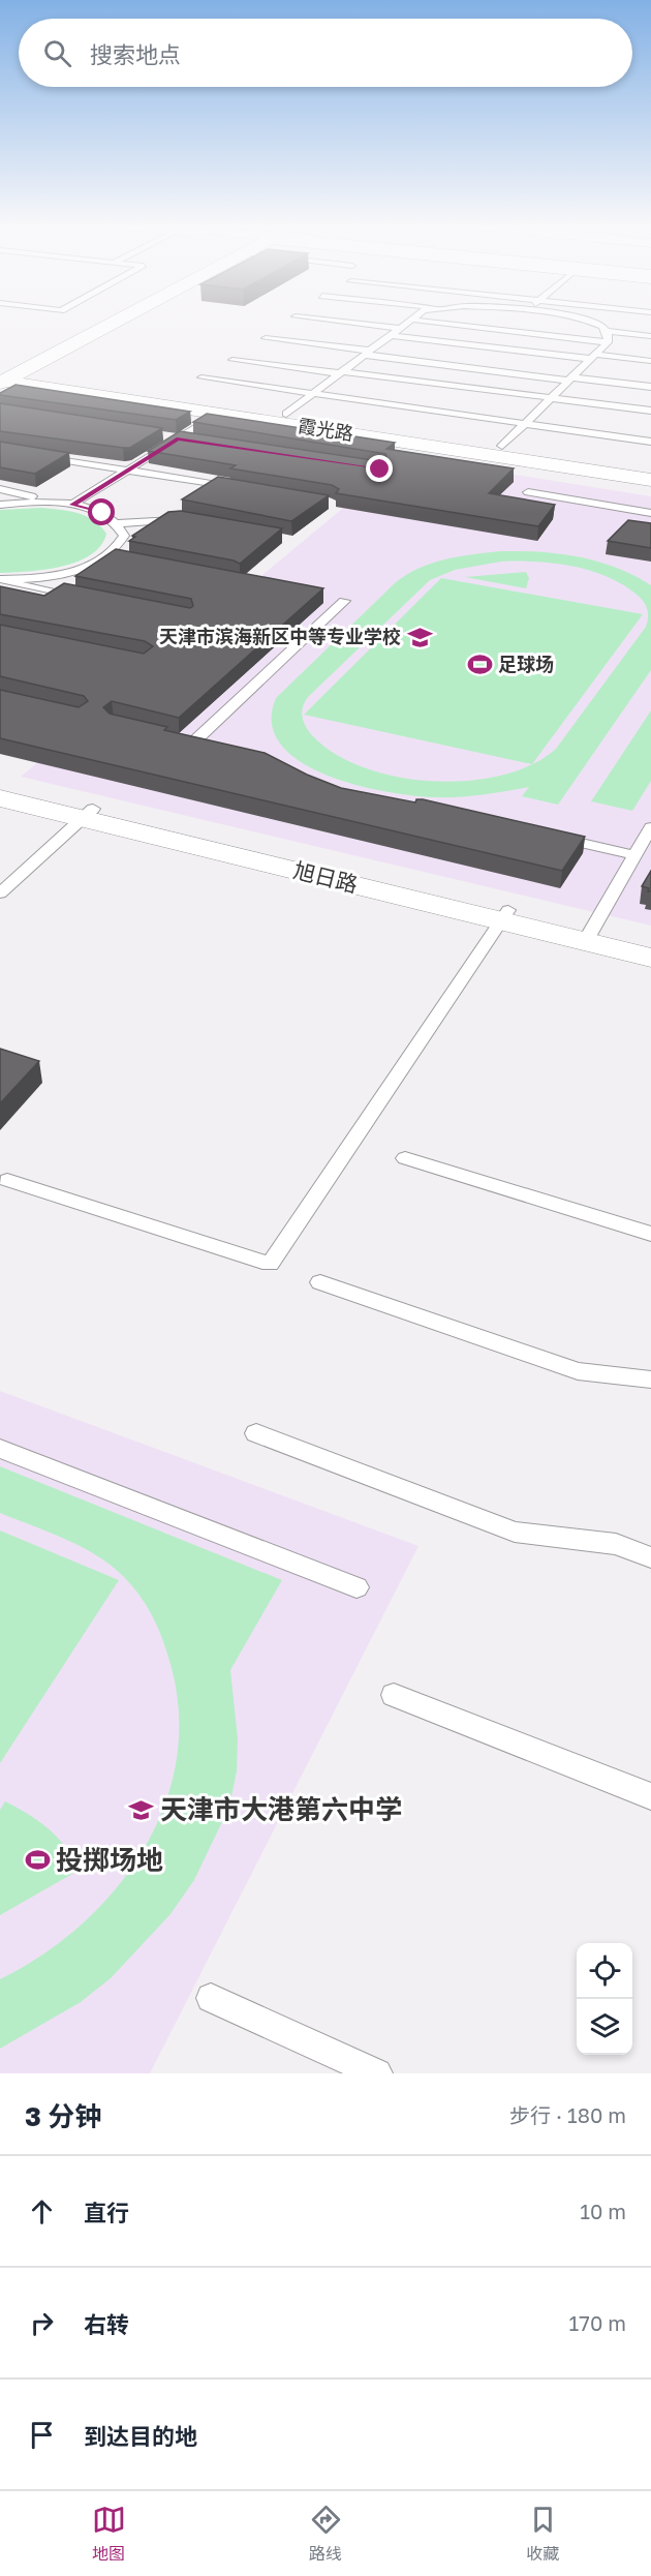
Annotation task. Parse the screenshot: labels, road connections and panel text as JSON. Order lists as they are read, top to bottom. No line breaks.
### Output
{"streets":{"street":["霞光路","旭日路"]},"places":{"school or university":["天津市滨海新区中等专业学校","天津市大港第六中学"],"sports":["足球场","投掷场地"]},"page":{"search":"搜索地点","heading":["3 分钟","步行 · 180 m"],"list":[["直行","10 m"],["右转","170 m"],"到达目的地"],"nav":["地图","路线","收藏"]}}
